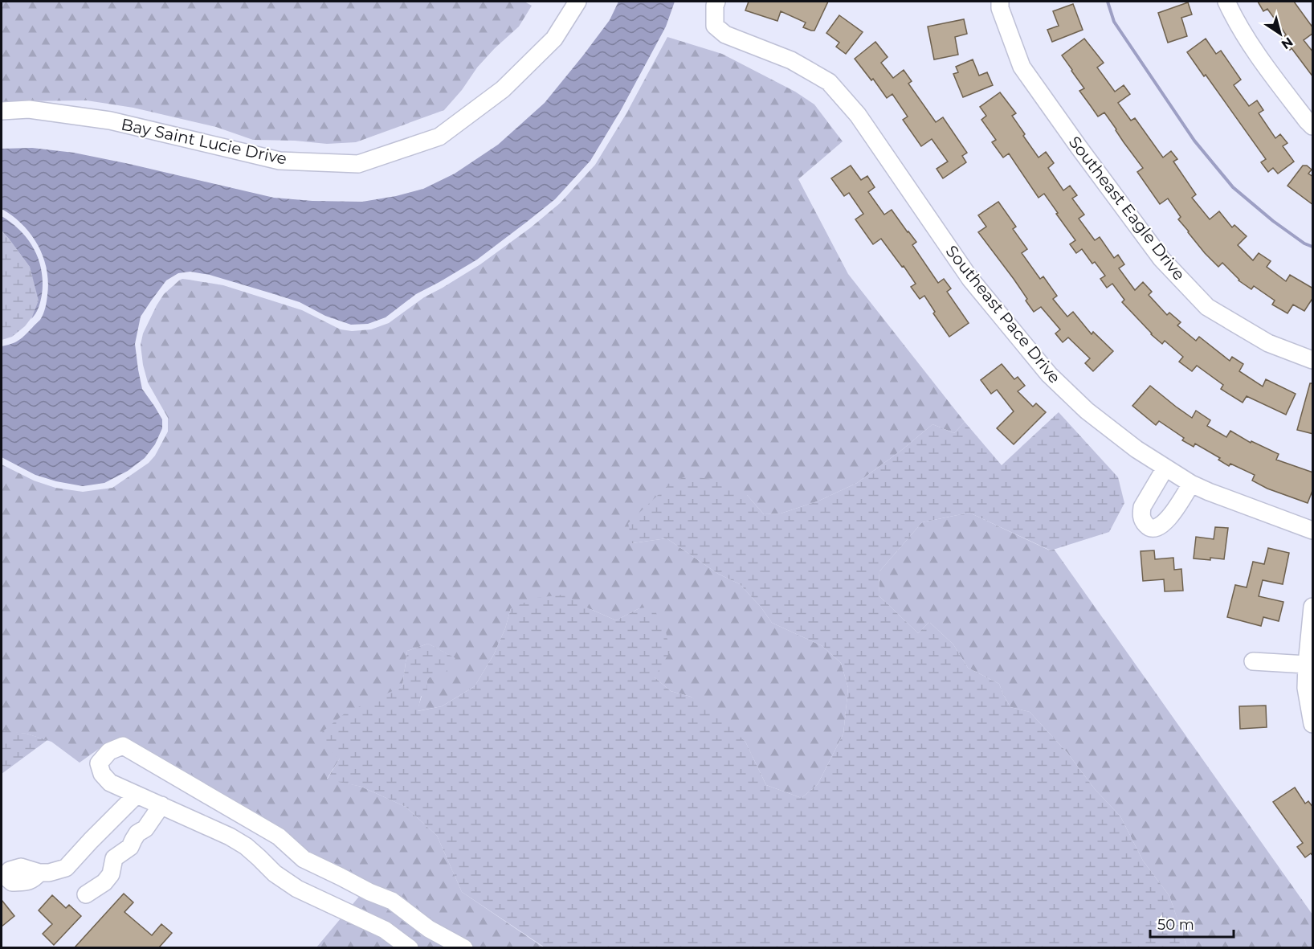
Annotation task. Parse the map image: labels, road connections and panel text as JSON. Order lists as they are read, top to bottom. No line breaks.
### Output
{"streets":{"street":["Bay Saint Lucie Drive","Southeast Eagle Drive","Southeast Pace Drive"]},"scale_bar":"50 m","north":"bottom right"}
